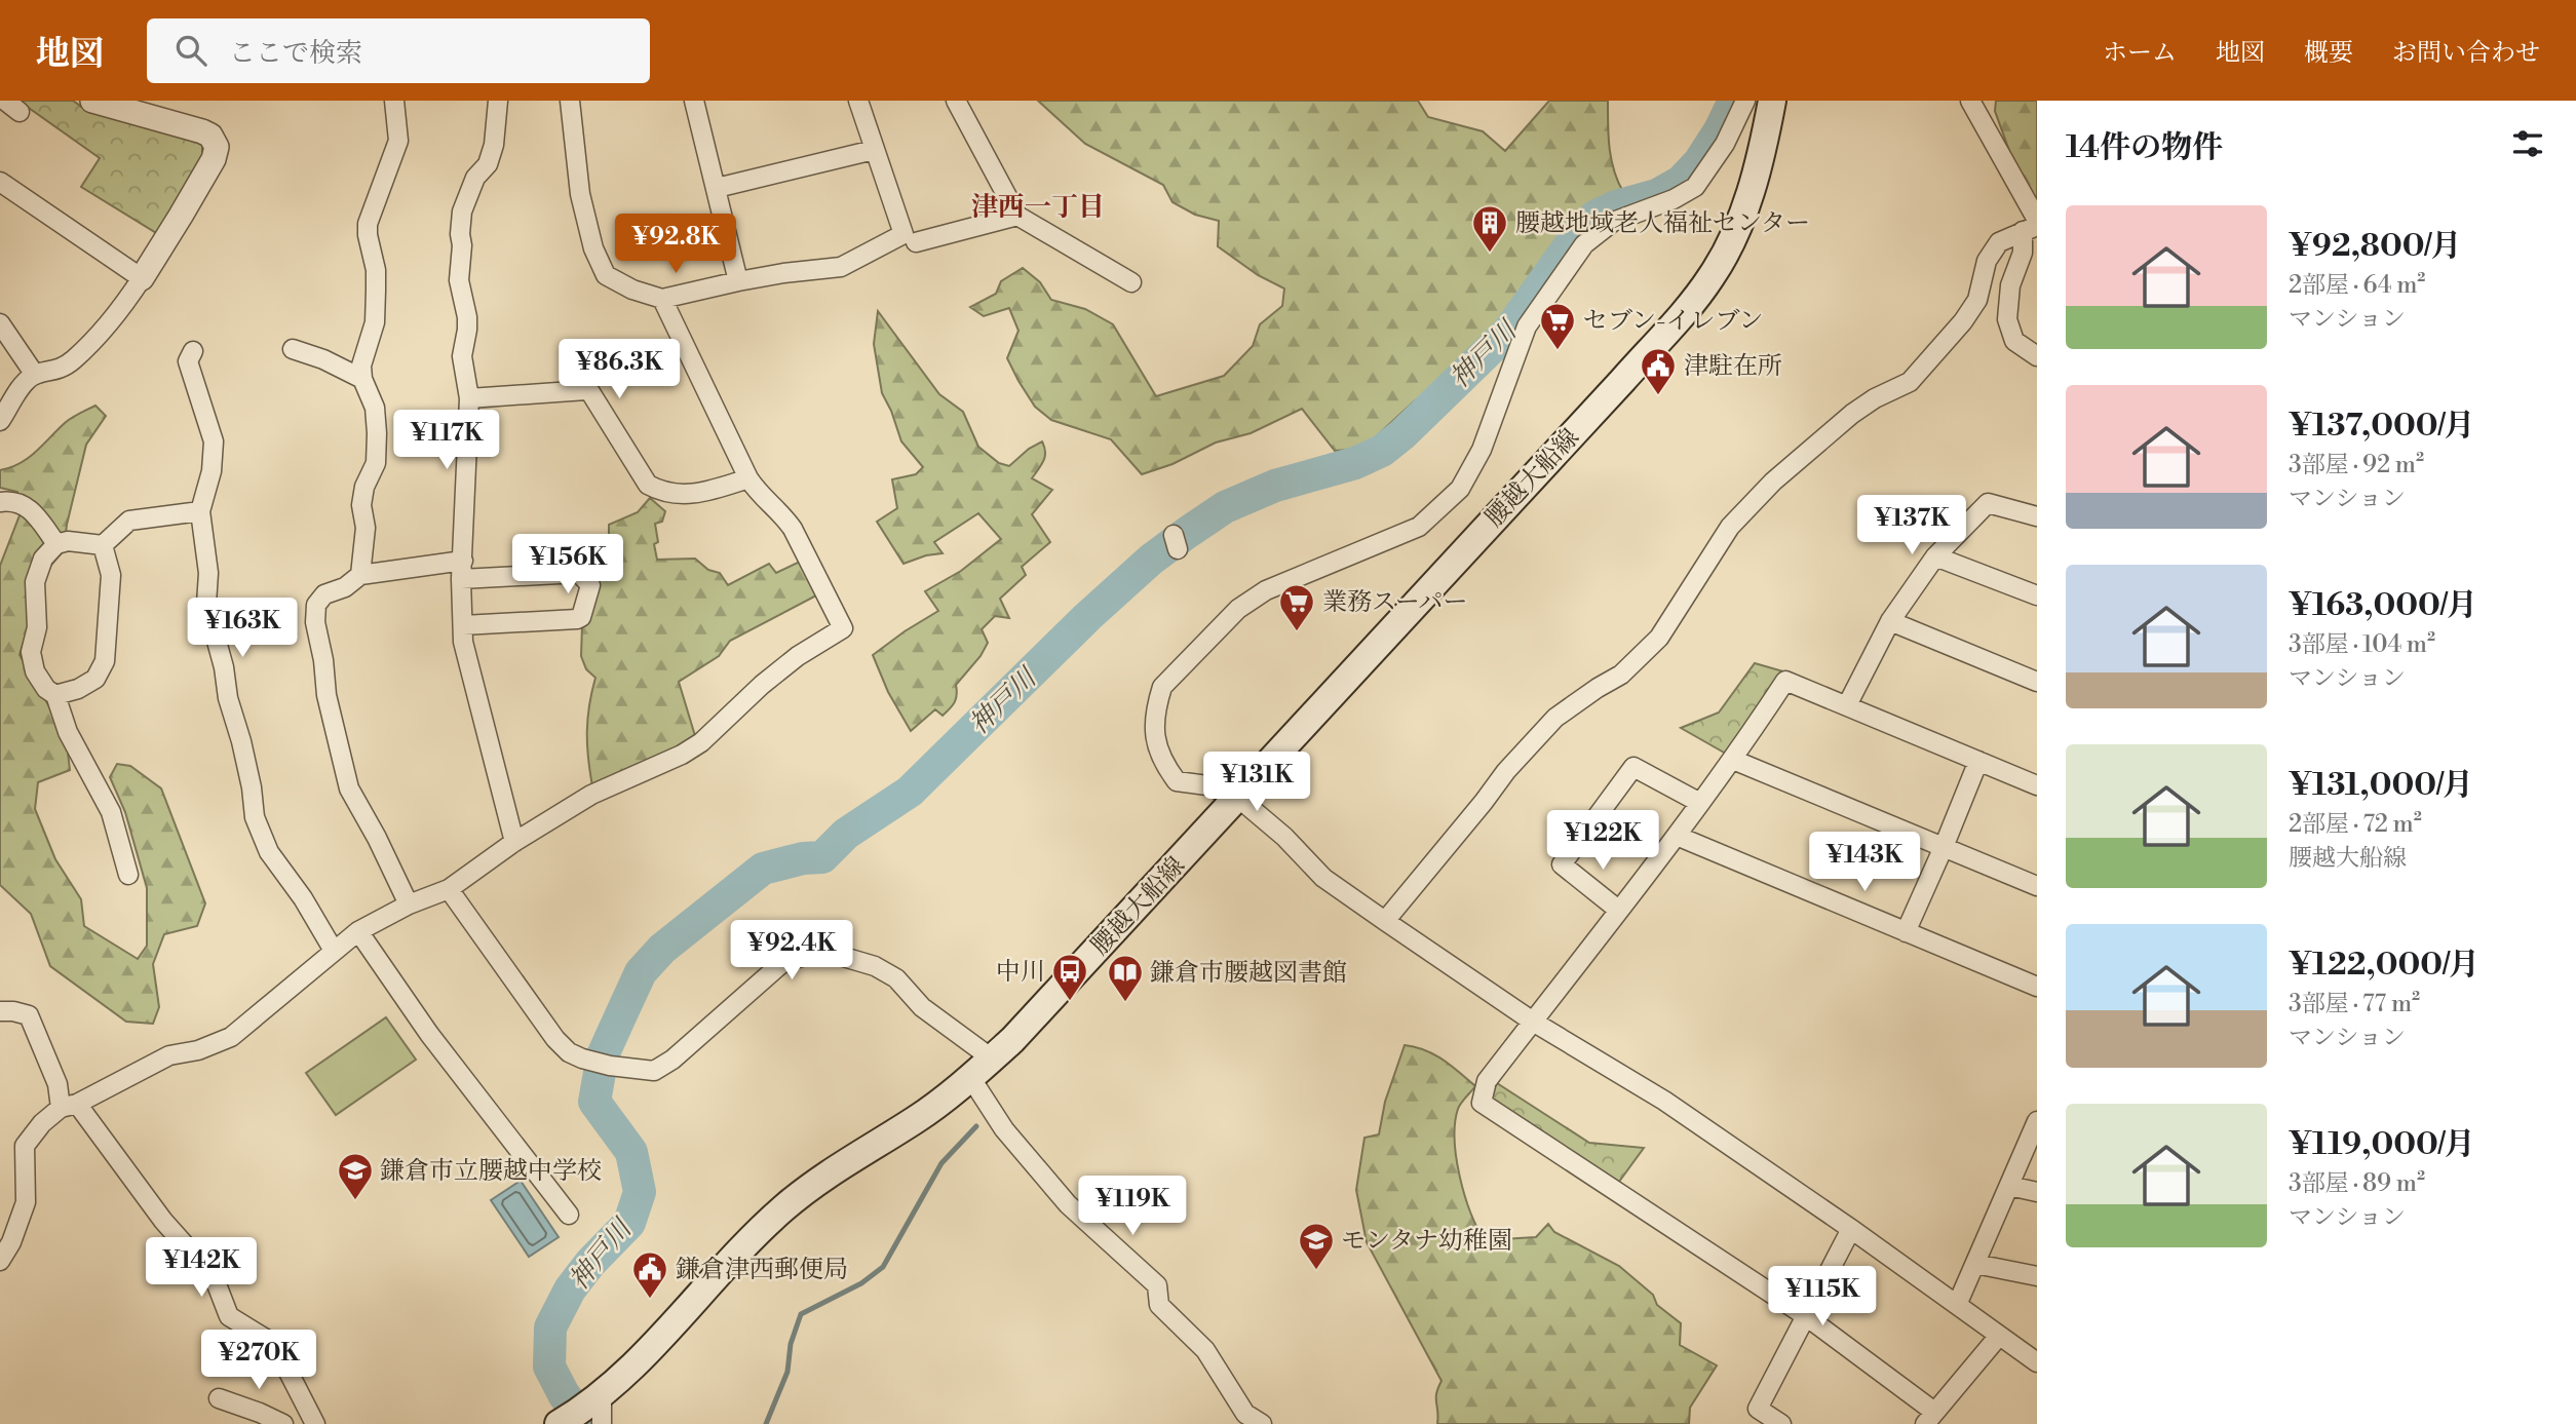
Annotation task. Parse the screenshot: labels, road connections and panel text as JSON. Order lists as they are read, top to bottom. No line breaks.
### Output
{"streets":{"main road":["腰越大船線"]},"districts":["津西一丁目"],"water":["神戸川"],"places":{"building":["腰越地域老人福祉センター"],"supermarket":["セブン-イレブン","業務スーパー"],"public building":["津駐在所","鎌倉津西郵便局"],"bus stop":["中川"],"library":["鎌倉市腰越図書館"],"school or university":["鎌倉市立腰越中学校","モンタナ幼稚園"]},"page":{"header":"地図","search":"ここで検索","nav":["ホーム","地図","概要","お問い合わせ"],"heading":"14件の物件","list":[{"name":"¥92,800/月","note":"2部屋 · 64 m² · マンション"},{"name":"¥137,000/月","note":"3部屋 · 92 m² · マンション"},{"name":"¥163,000/月","note":"3部屋 · 104 m² · マンション"},{"name":"¥131,000/月","note":"2部屋 · 72 m² · 腰越大船線"},{"name":"¥122,000/月","note":"3部屋 · 77 m² · マンション"},{"name":"¥119,000/月","note":"3部屋 · 89 m² · マンション"}],"price":["¥92.8K","¥86.3K","¥117K","¥137K","¥156K","¥163K","¥131K","¥122K","¥143K","¥92.4K","¥119K","¥142K","¥115K","¥270K"]}}
